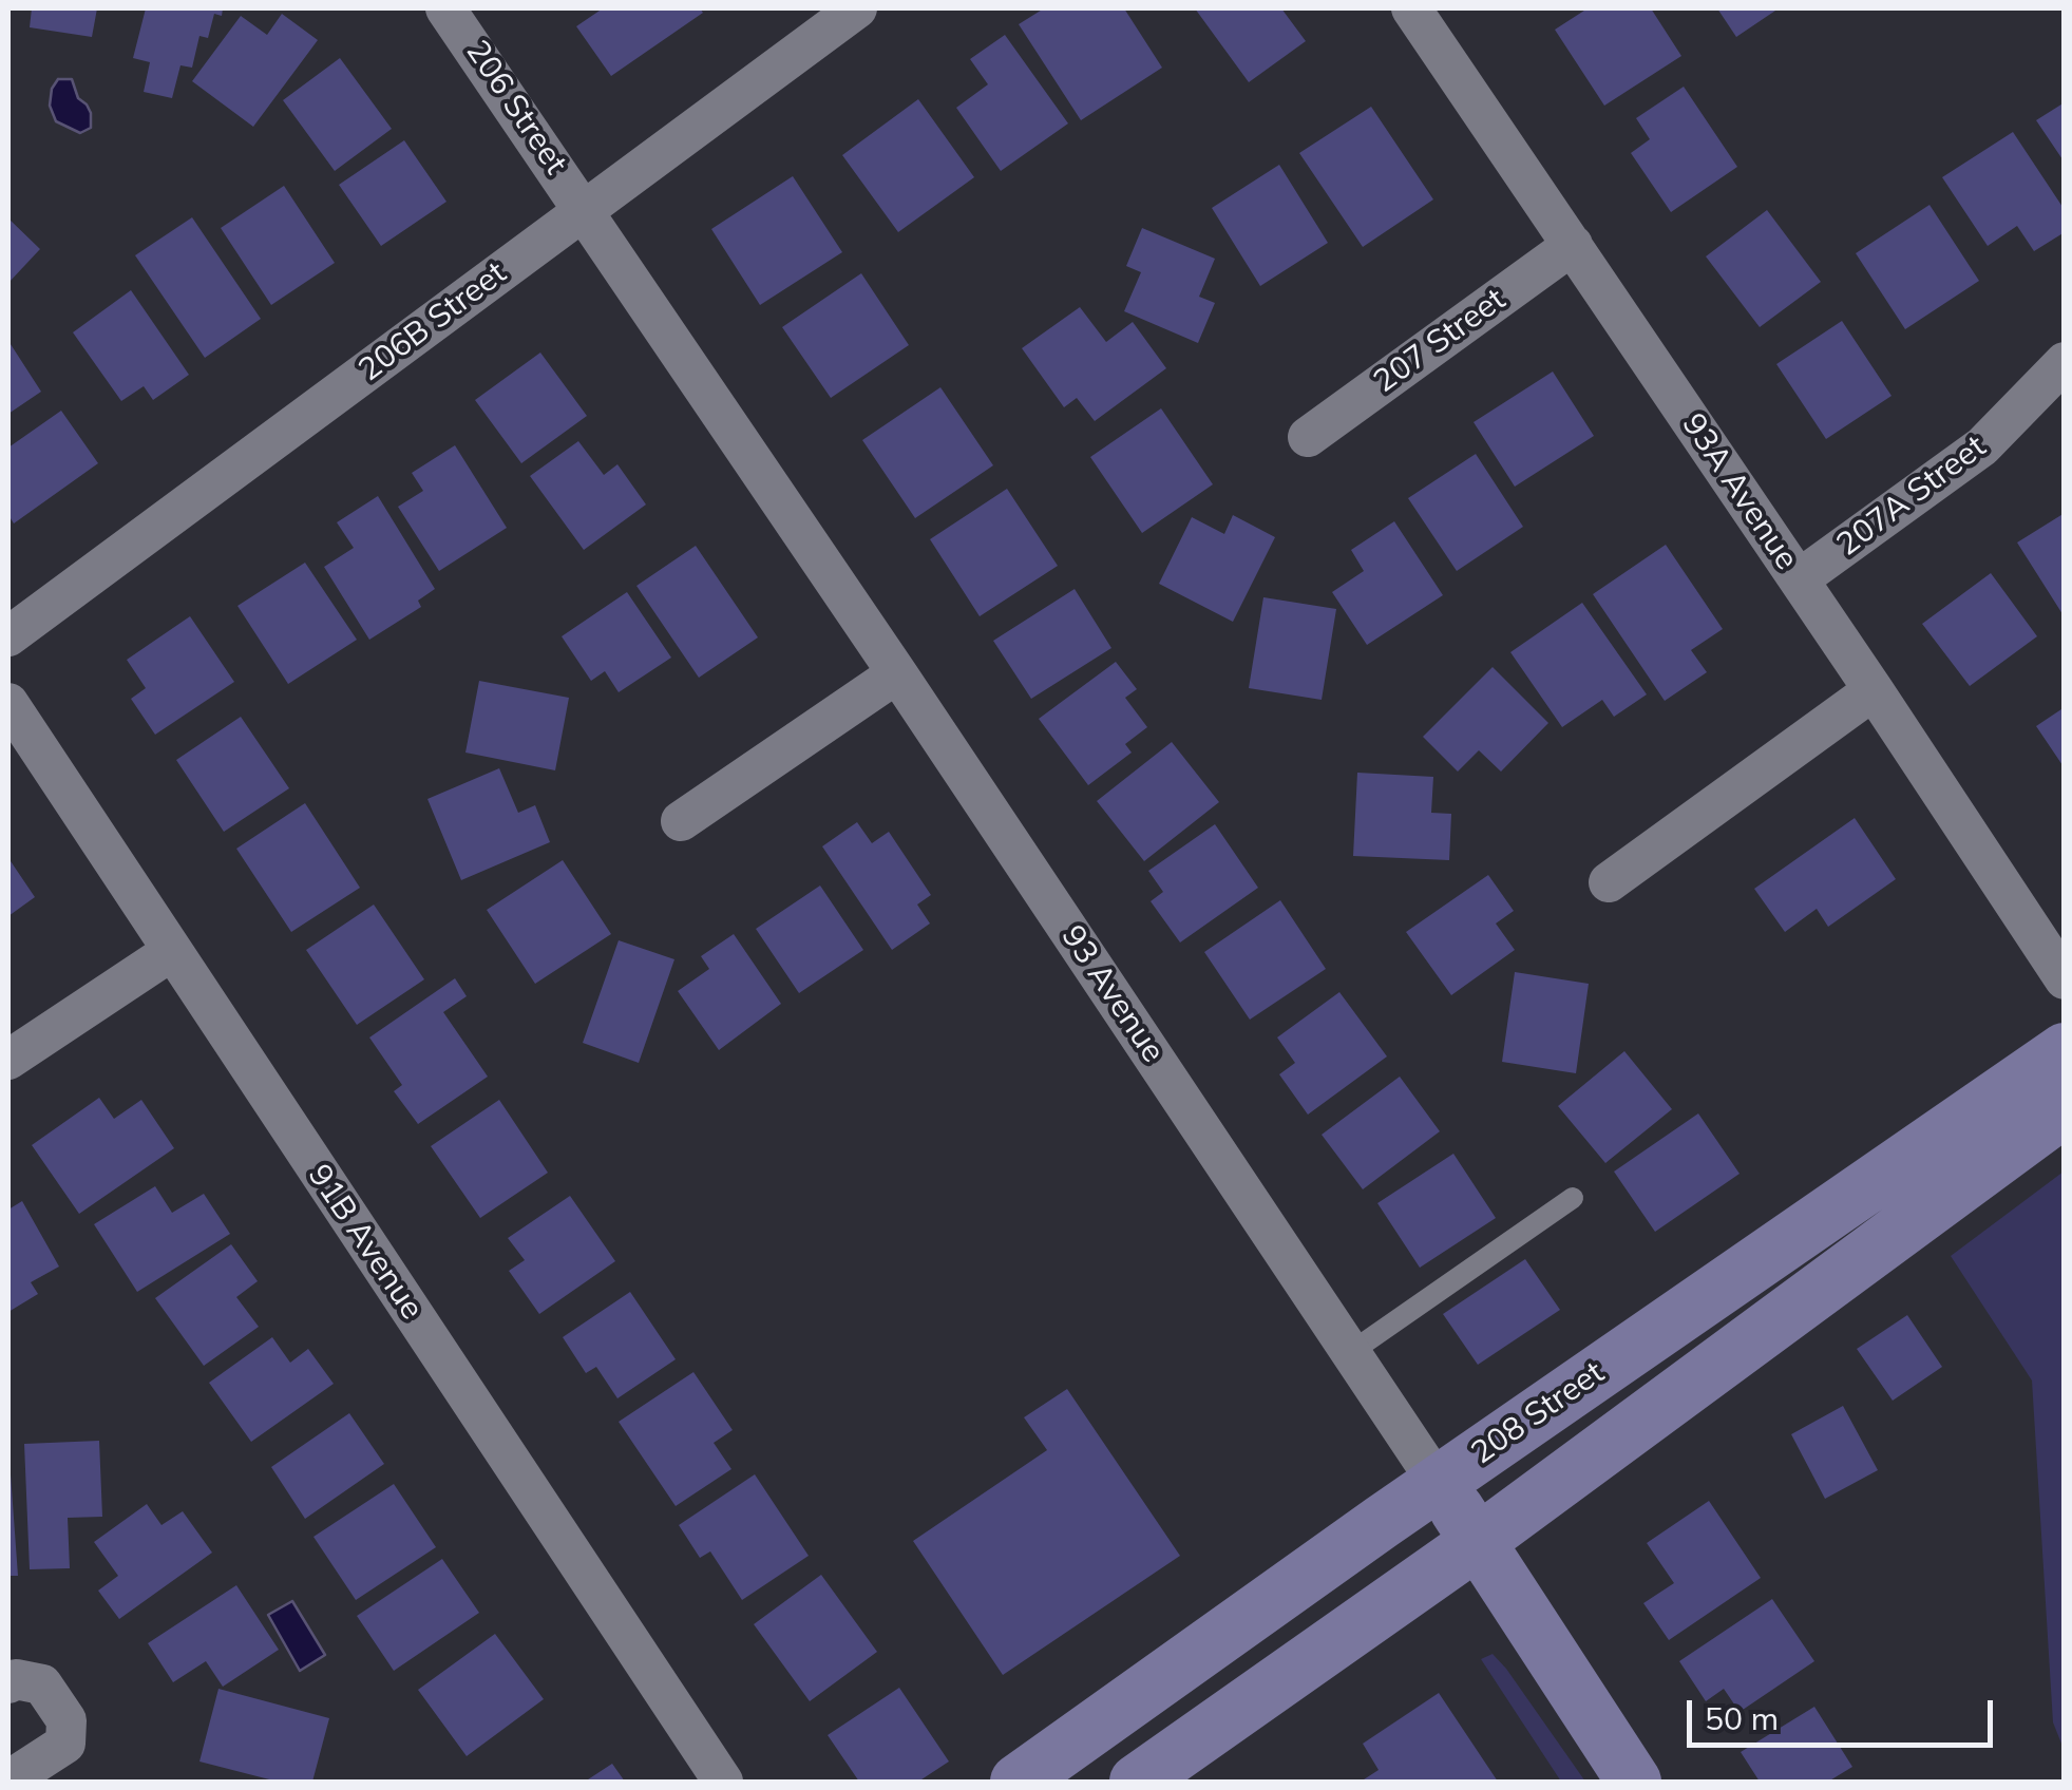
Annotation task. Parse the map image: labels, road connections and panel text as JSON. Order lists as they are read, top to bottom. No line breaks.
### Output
{"streets":{"main road":["93 Avenue","208 Street"],"street":["206 Street","206B Street","207 Street","93A Avenue","207A Street","91B Avenue"]},"crossings":[["206 Street","206B Street"],["206 Street","93 Avenue"],["206B Street","93 Avenue"],["207 Street","93A Avenue"],["93A Avenue","207A Street"],["93 Avenue","208 Street"]],"scale_bar":"50 m"}
